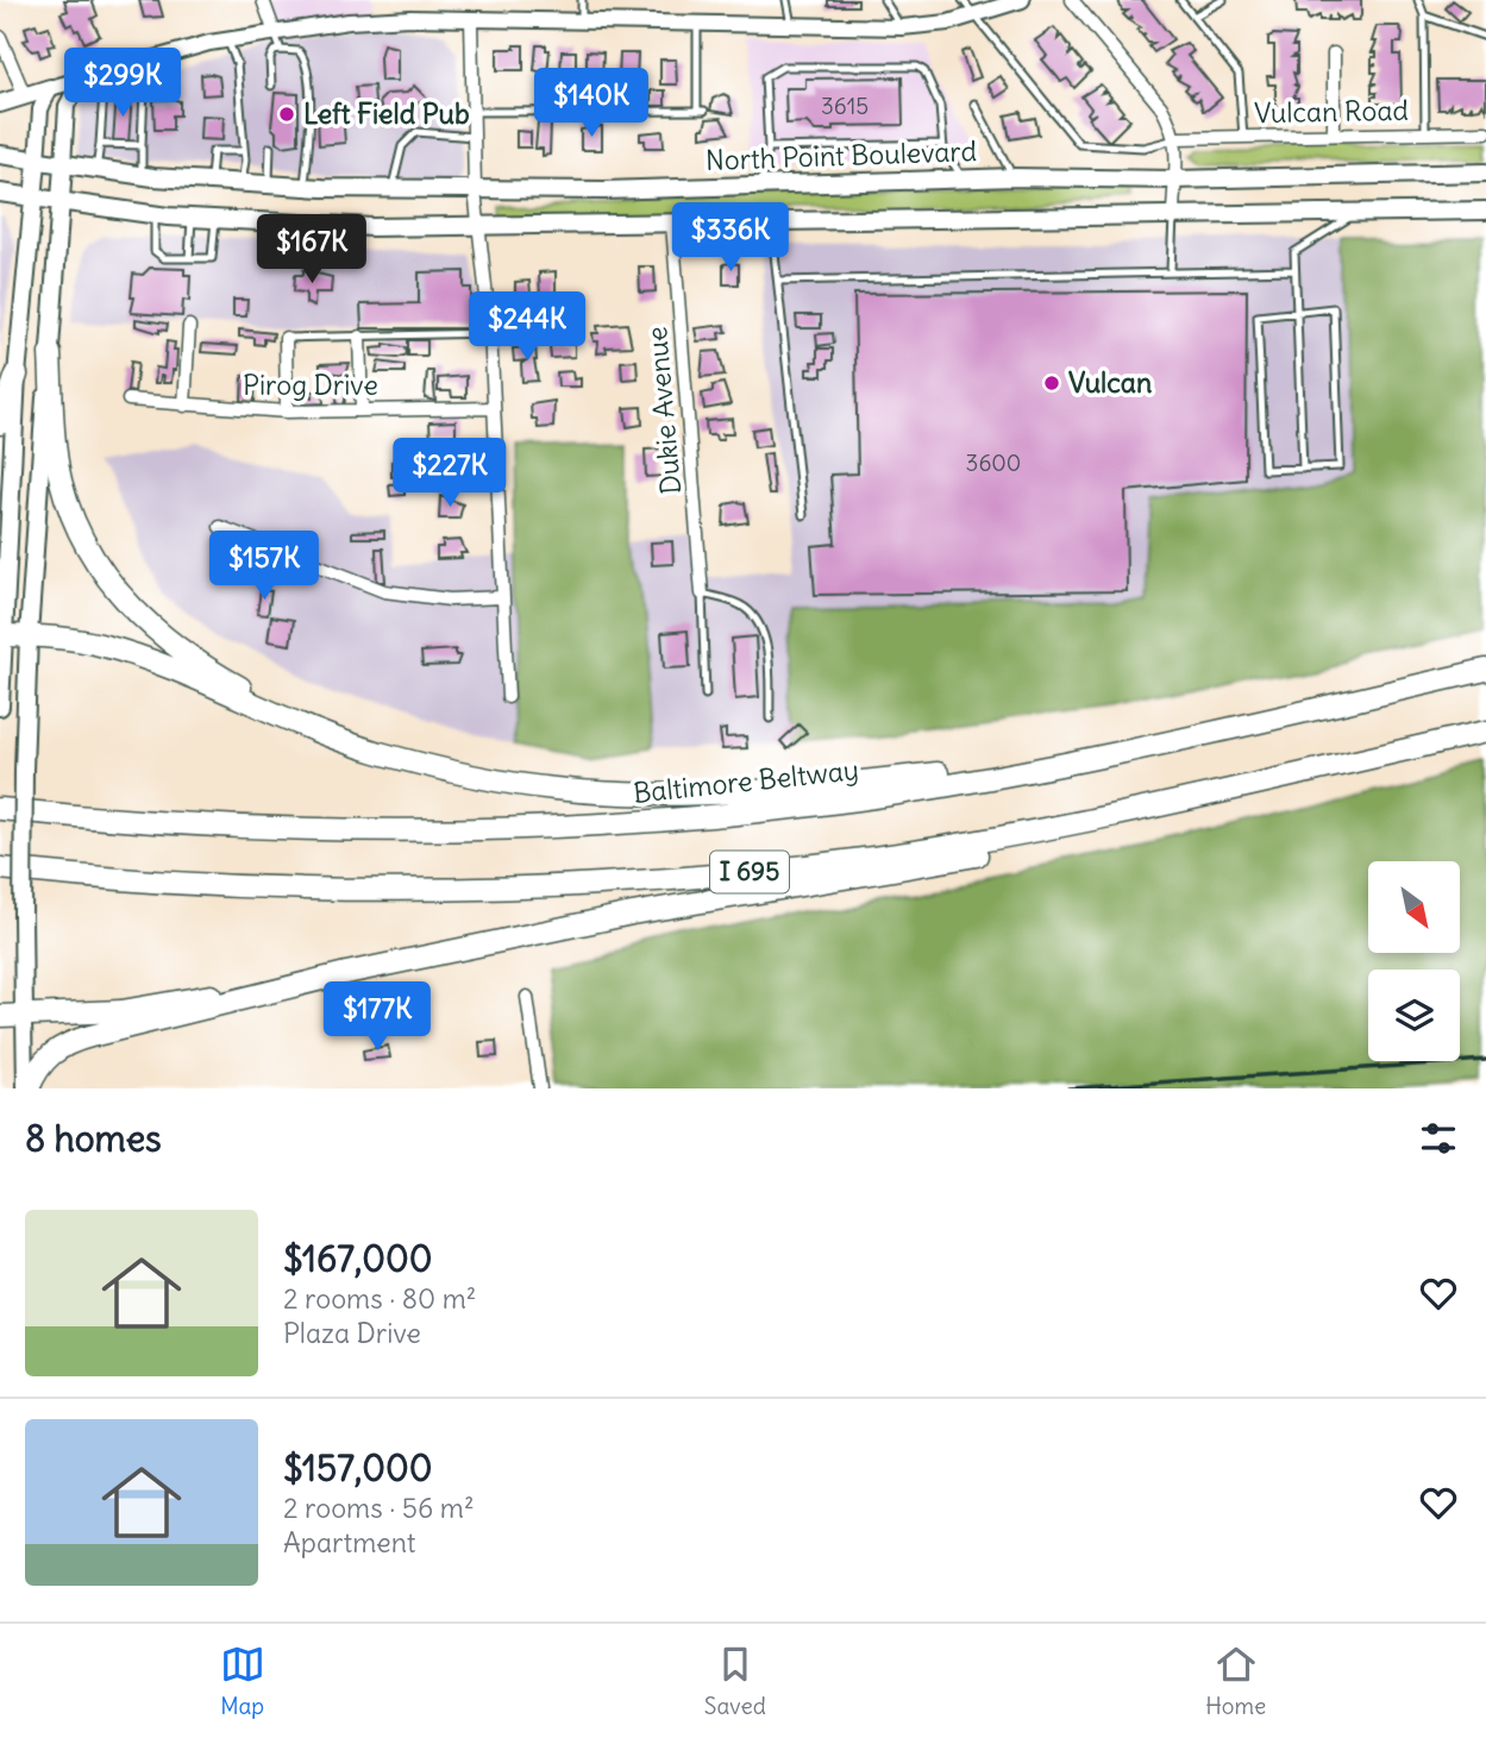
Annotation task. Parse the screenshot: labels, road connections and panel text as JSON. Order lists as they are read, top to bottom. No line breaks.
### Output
{"streets":{"highway":["Baltimore Beltway","I 695"],"main road":["North Point Boulevard"],"street":["Vulcan Road","Pirog Drive","Dukie Avenue"]},"places":["Left Field Pub","Vulcan"],"house_numbers":["3615","3600"],"north":"bottom right","page":{"price":["$299K","$140K","$336K","$167K","$244K","$227K","$157K","$177K"],"heading":"8 homes","list":[{"name":"$167,000","note":"2 rooms · 80 m² · Plaza Drive"},{"name":"$157,000","note":"2 rooms · 56 m² · Apartment"}],"tabs":["Map","Saved","Home"]}}
